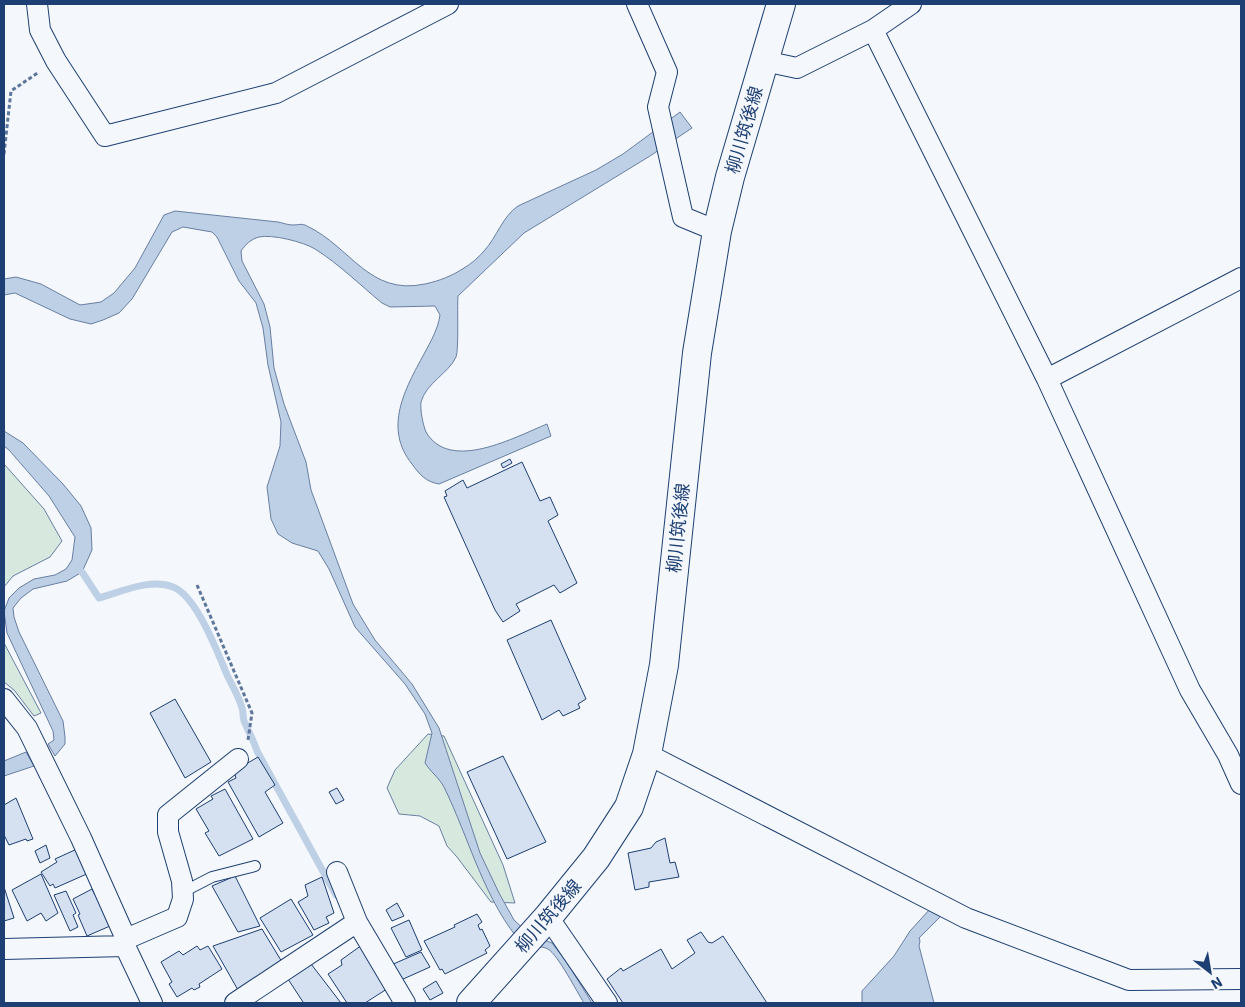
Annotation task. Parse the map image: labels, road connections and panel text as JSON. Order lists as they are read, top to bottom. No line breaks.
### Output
{"streets":{"main road":["柳川筑後線"]},"north":"bottom right"}
